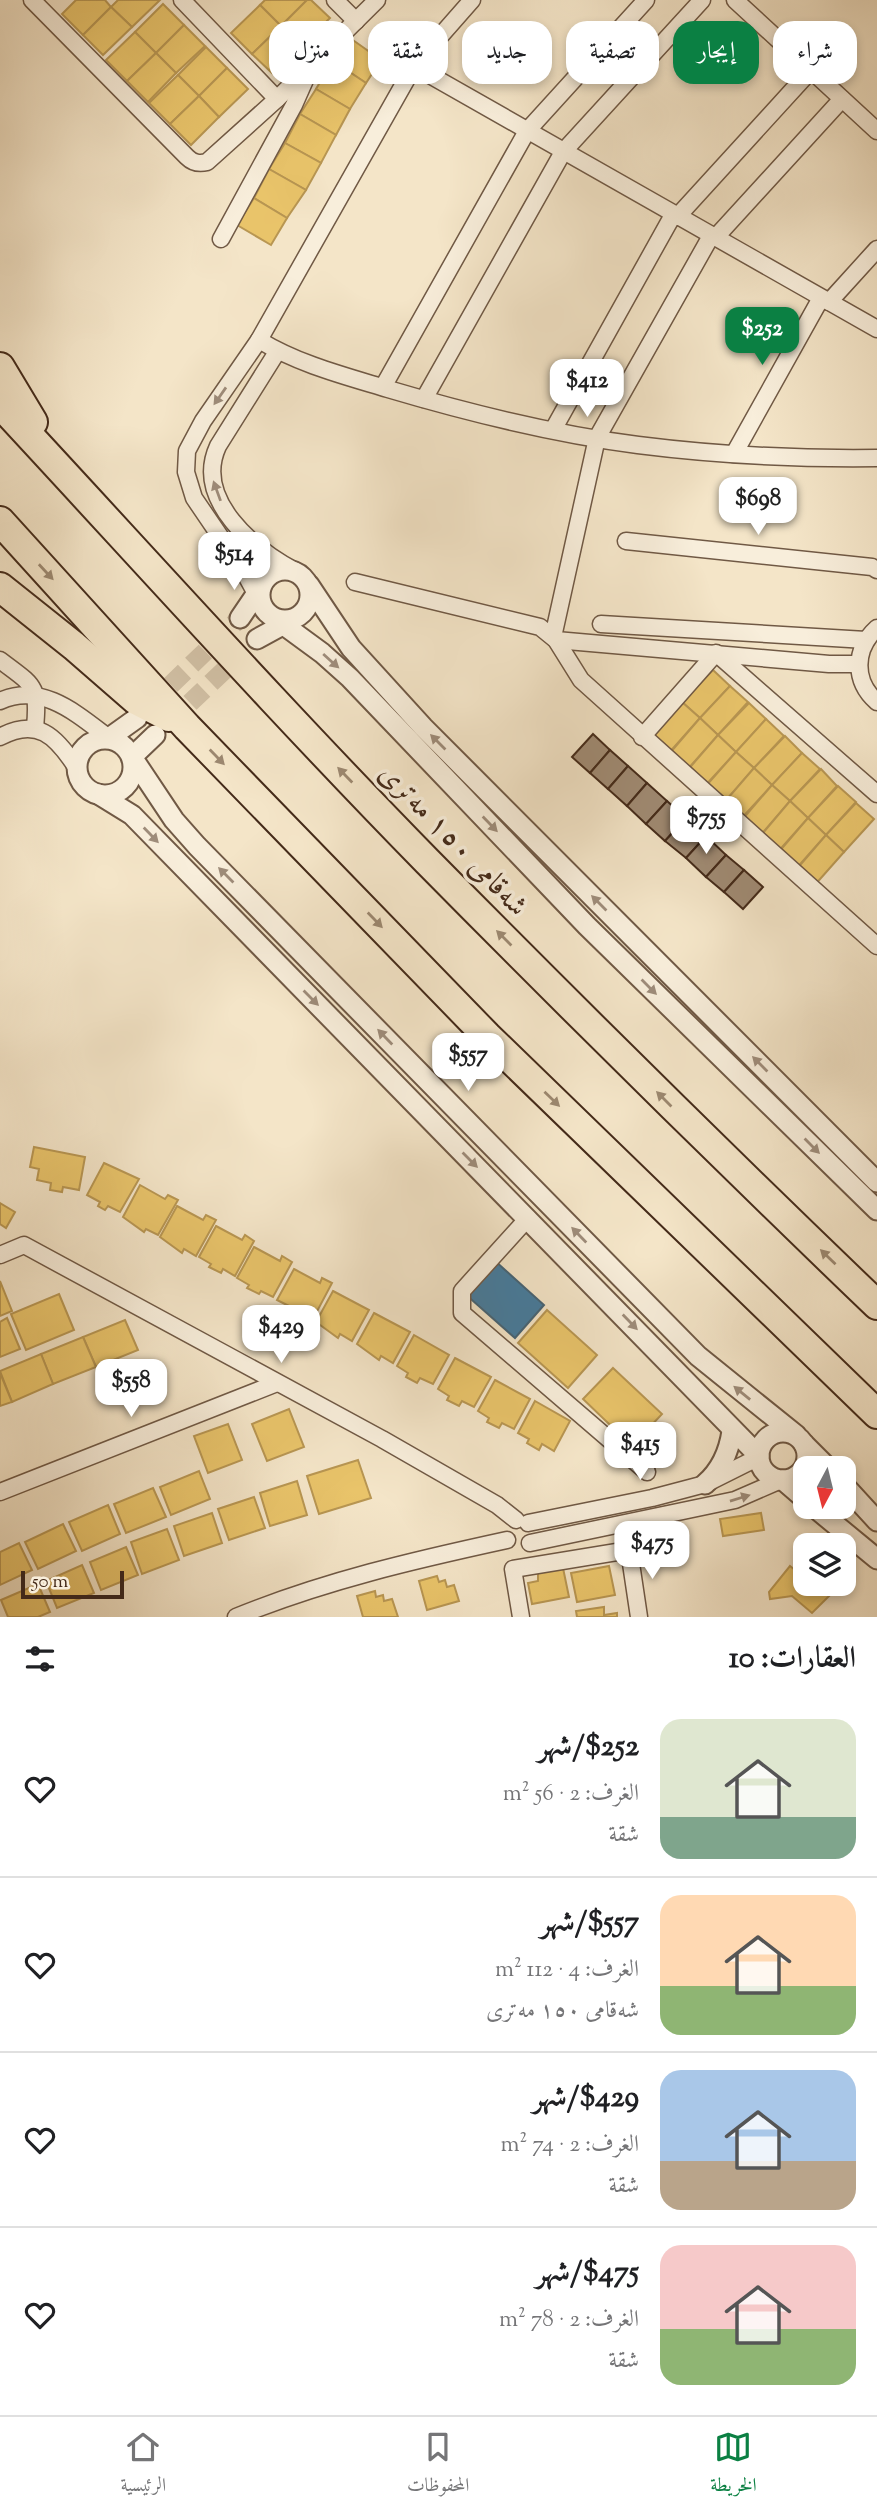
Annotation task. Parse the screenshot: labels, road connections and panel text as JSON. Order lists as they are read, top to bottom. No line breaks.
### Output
{"streets":{"highway":["شەقامی ١٥٠ مەتری"]},"scale_bar":"50 m","north":"bottom","page":{"chip":["شراء","إيجار","تصفية","جديد","شقة","منزل"],"price":["$252","$412","$698","$514","$755","$557","$429","$558","$415","$475"],"scale":"50 m","heading":"العقارات: 10","list":[{"name":"$252/شهر","note":"الغرف: 2 · 56 m² · شقة"},{"name":"$557/شهر","note":"الغرف: 4 · 112 m² · شەقامی ١٥٠ مەتری"},{"name":"$429/شهر","note":"الغرف: 2 · 74 m² · شقة"},{"name":"$475/شهر","note":"الغرف: 2 · 78 m² · شقة"}],"tabs":["الخريطة","المحفوظات","الرئيسية"]}}
